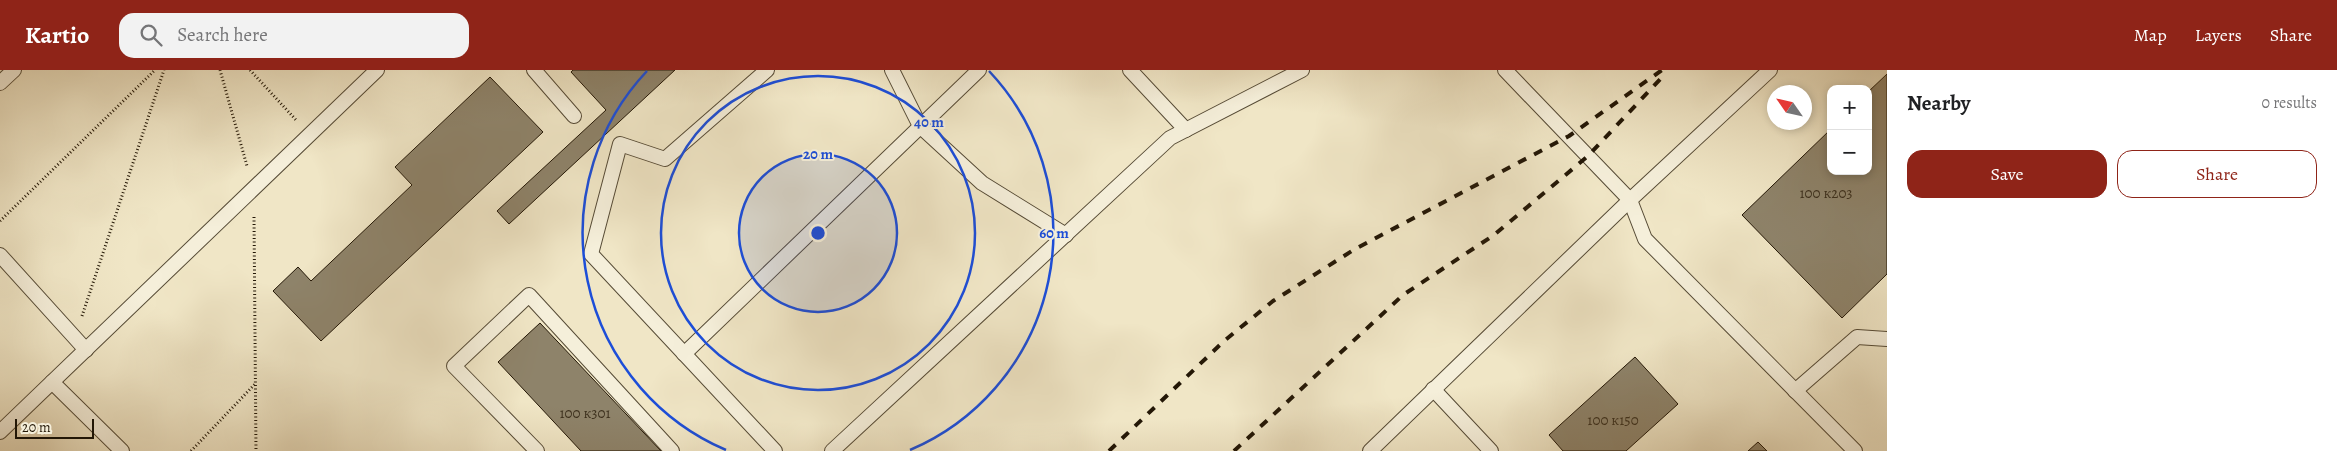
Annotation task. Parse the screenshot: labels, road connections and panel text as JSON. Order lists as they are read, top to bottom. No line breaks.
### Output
{"house_numbers":["100 к203","100 к301","100 к150"],"scale_bar":"20 m","north":"top left","page":{"header":"Kartio","search":"Search here","nav":["Map","Layers","Share"],"heading":["Nearby","0 results"],"map_buttons":["+","−"],"buttons":["Save","Share"],"scale":"20 m"},"rings":["40 m","20 m","60 m"]}
